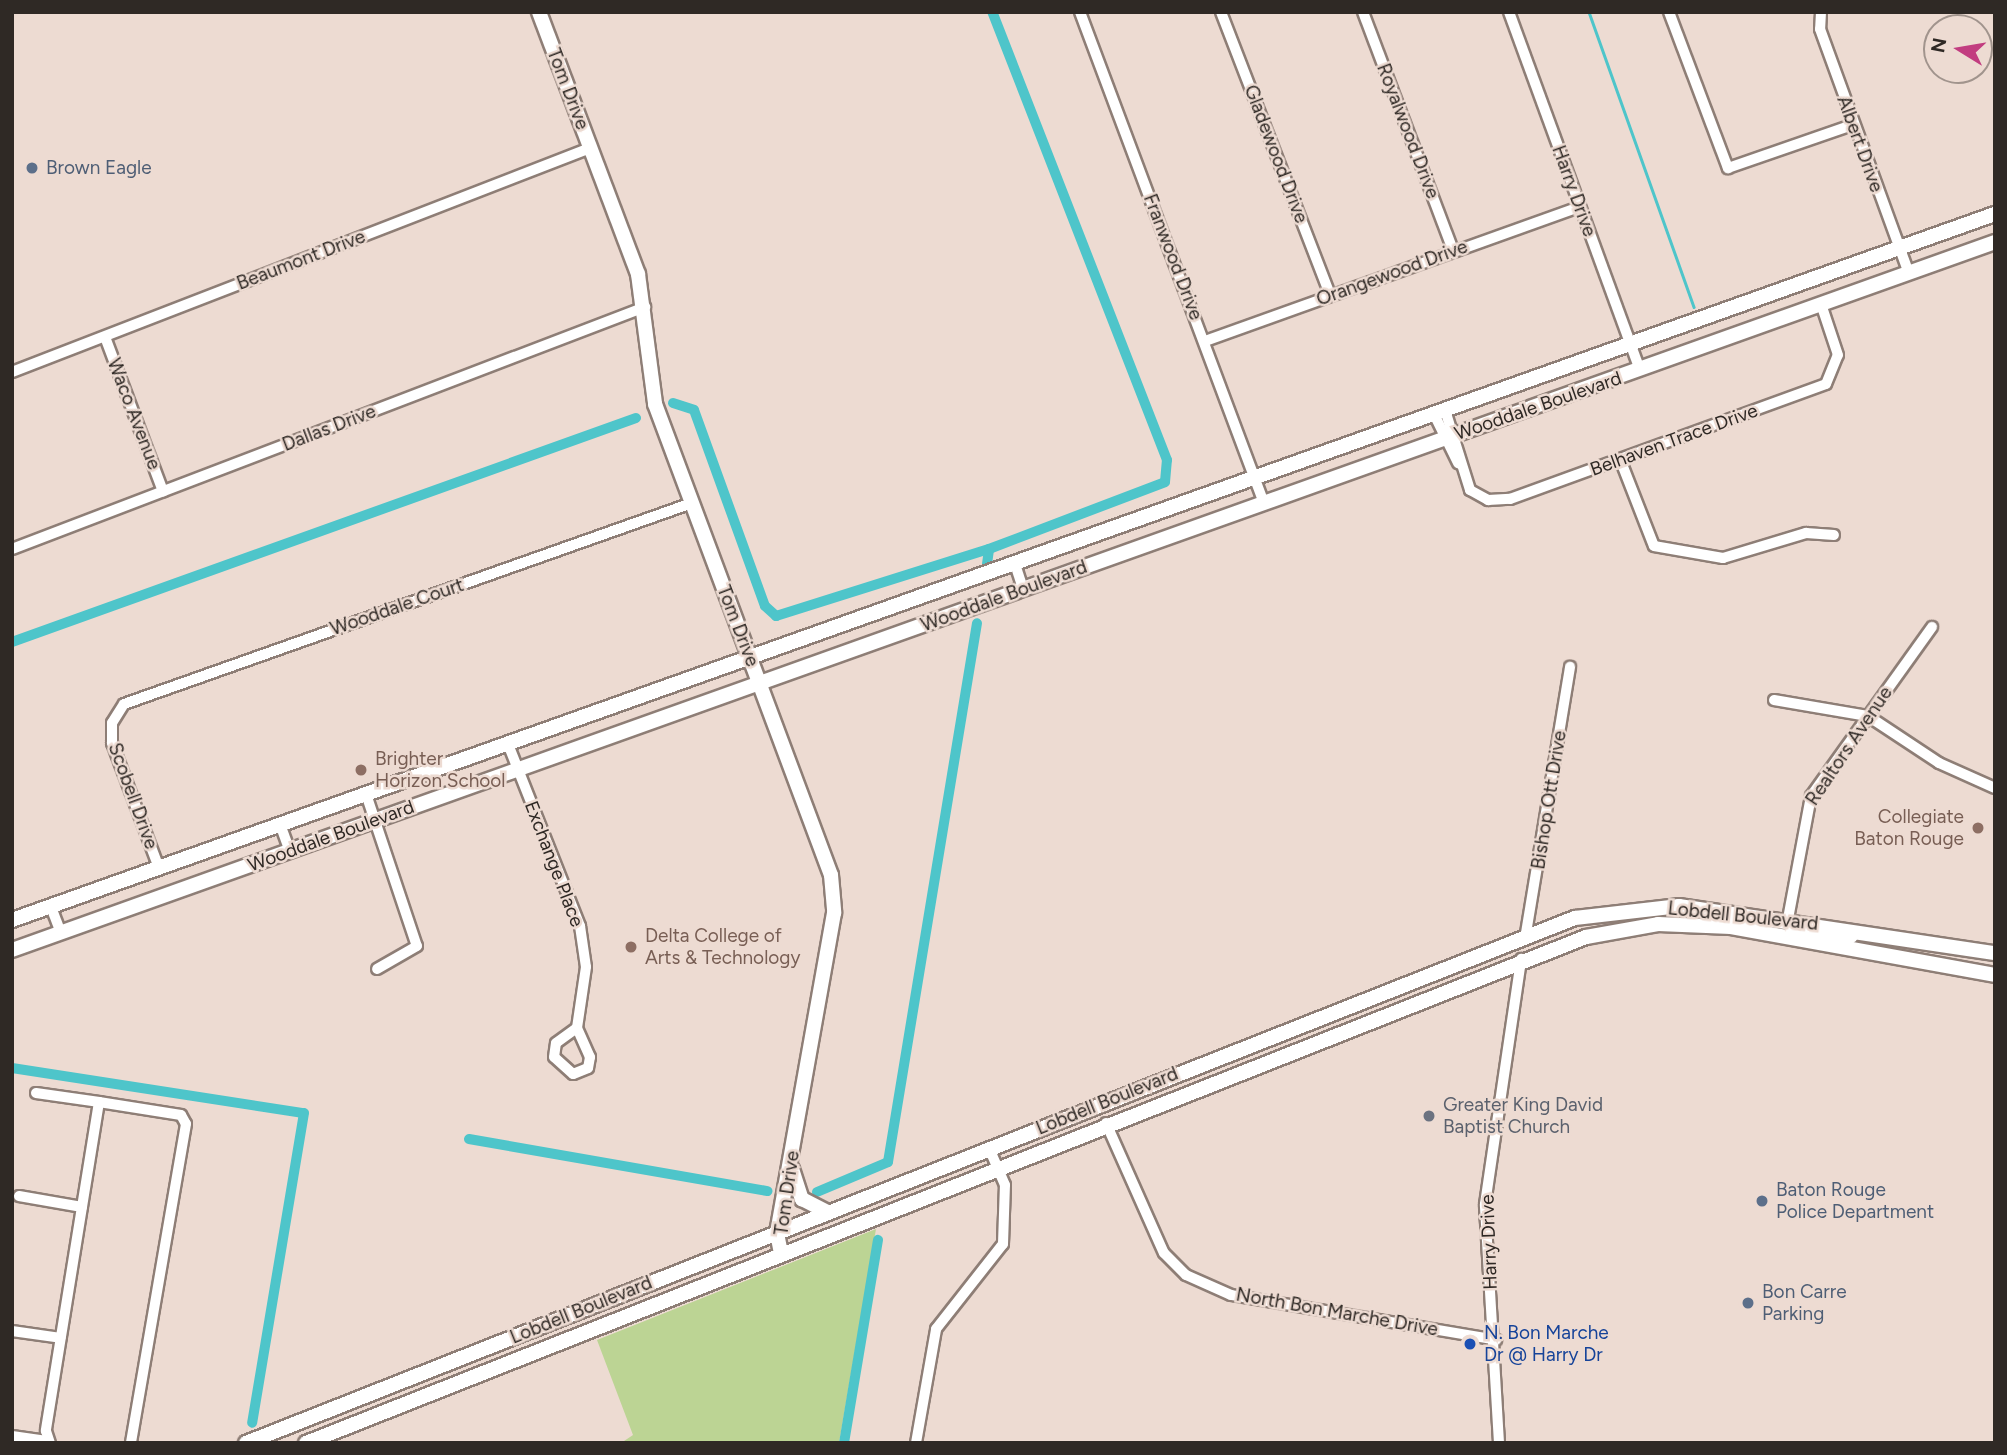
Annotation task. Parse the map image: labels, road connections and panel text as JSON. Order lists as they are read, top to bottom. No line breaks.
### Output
{"streets":{"street":["Tom Drive","Royalwood Drive","Albert Drive","Gladewood Drive","Harry Drive","Franwood Drive","Beaumont Drive","Orangewood Drive","Wooddale Boulevard","Waco Avenue","Dallas Drive","Belhaven Trace Drive","Wooddale Court","Realtors Avenue","Scobell Drive","Bishop Ott Drive","Exchange Place","Lobdell Boulevard","North Bon Marche Drive"]},"crossings":[["Tom Drive","Beaumont Drive"],["Tom Drive","Wooddale Boulevard"],["Tom Drive","Dallas Drive"],["Tom Drive","Wooddale Court"],["Tom Drive","Lobdell Boulevard"],["Royalwood Drive","Orangewood Drive"],["Albert Drive","Wooddale Boulevard"],["Gladewood Drive","Orangewood Drive"],["Harry Drive","Orangewood Drive"],["Harry Drive","Wooddale Boulevard"],["Harry Drive","Lobdell Boulevard"],["Harry Drive","North Bon Marche Drive"],["Franwood Drive","Orangewood Drive"],["Franwood Drive","Wooddale Boulevard"],["Beaumont Drive","Waco Avenue"],["Wooddale Boulevard","Belhaven Trace Drive"],["Wooddale Boulevard","Scobell Drive"],["Wooddale Boulevard","Exchange Place"],["Waco Avenue","Dallas Drive"],["Wooddale Court","Scobell Drive"],["Realtors Avenue","Lobdell Boulevard"],["Bishop Ott Drive","Lobdell Boulevard"],["Lobdell Boulevard","North Bon Marche Drive"]],"places":["Brown Eagle","Brighter Horizon School","Collegiate Baton Rouge","Delta College of Arts & Technology","Greater King David Baptist Church","Baton Rouge Police Department","Bon Carre Parking","N. Bon Marche Dr @ Harry Dr"],"north":"left"}
